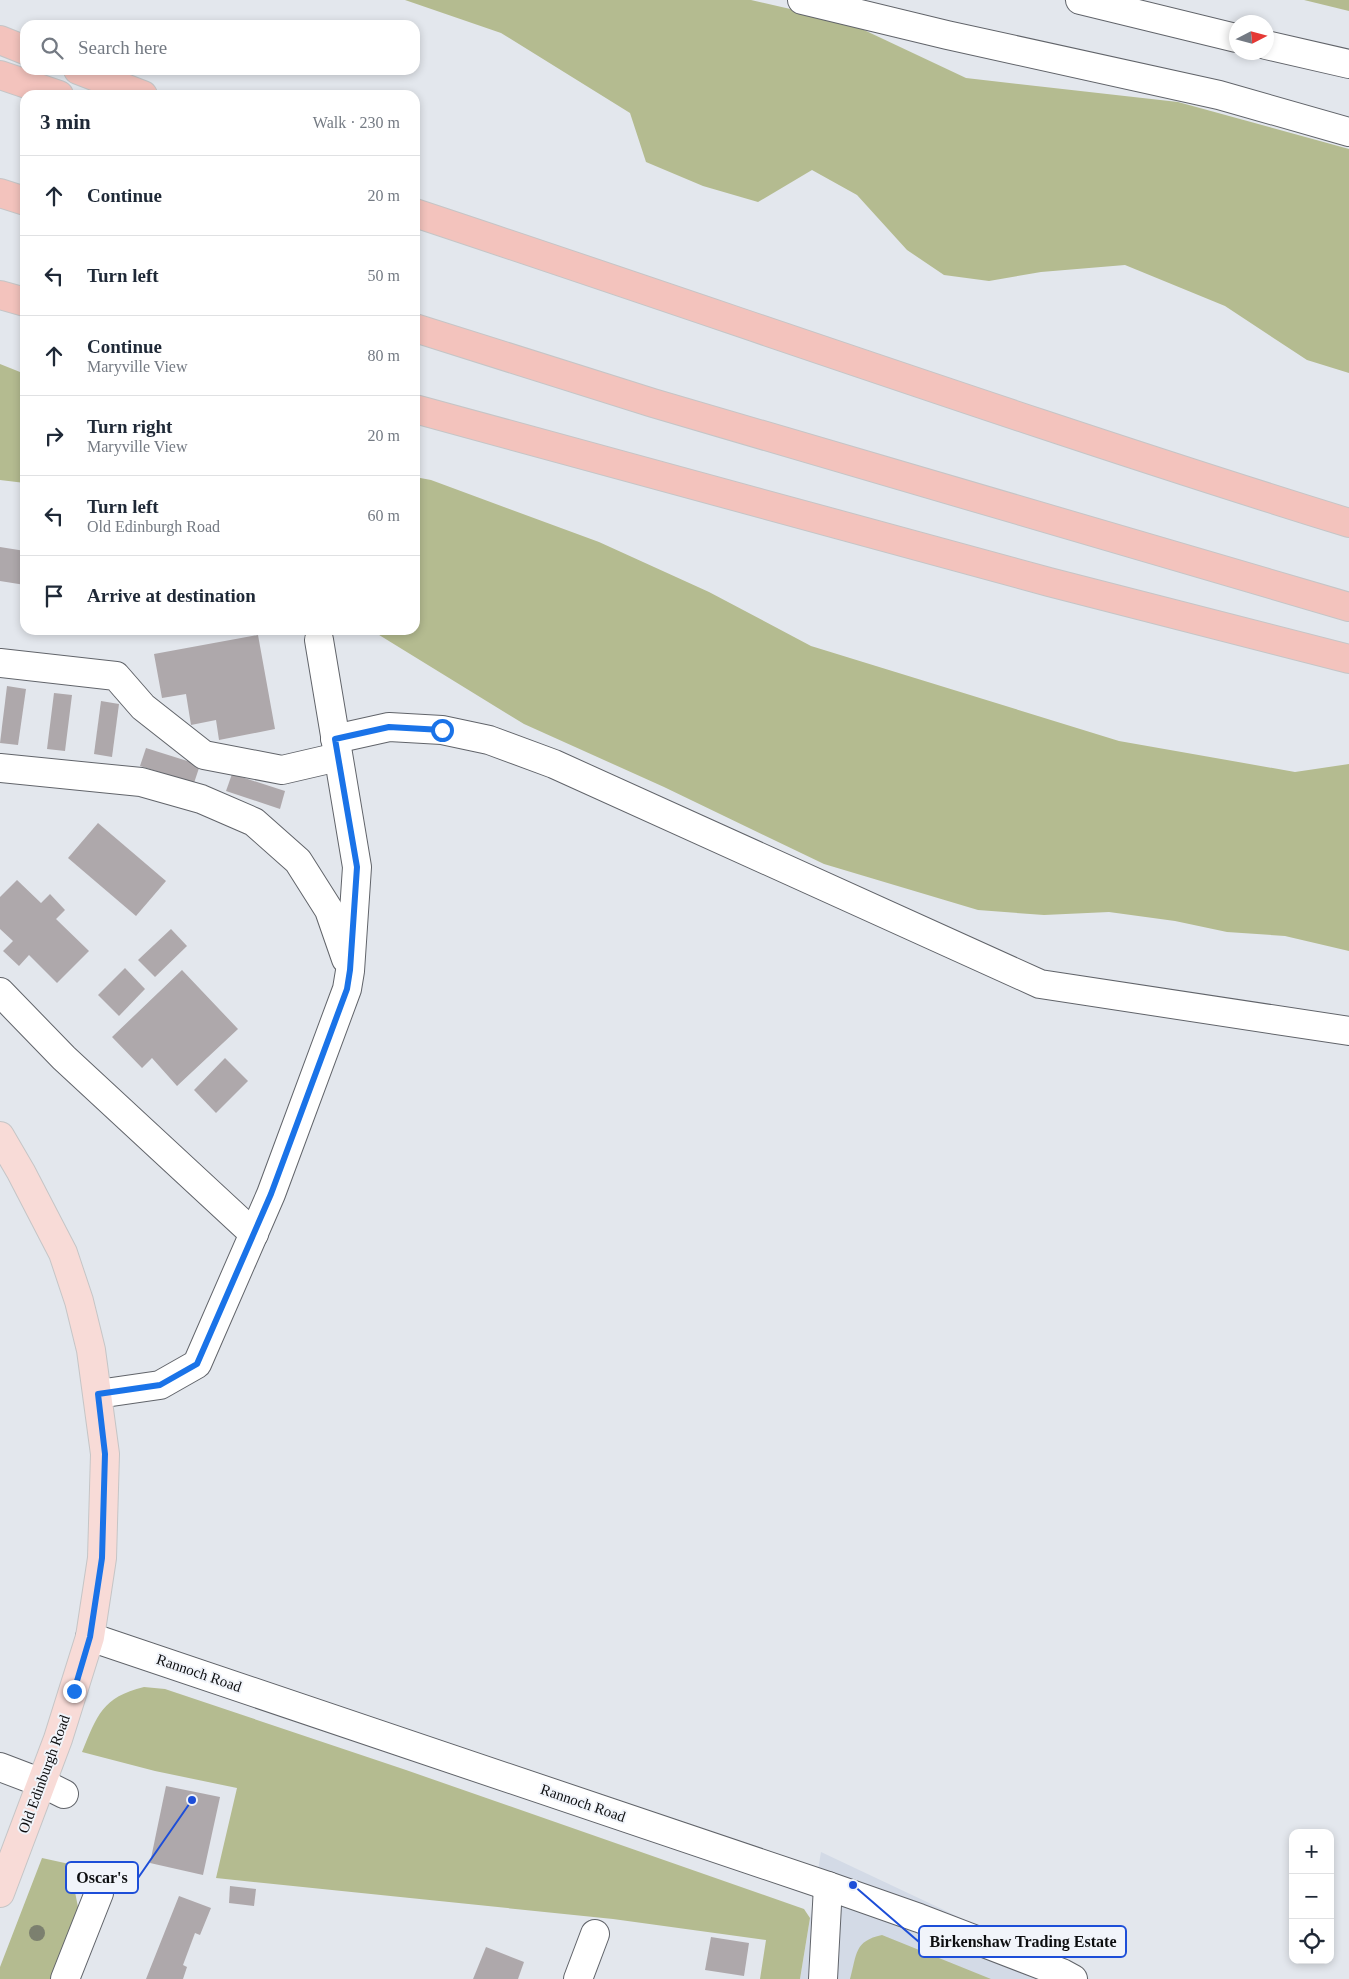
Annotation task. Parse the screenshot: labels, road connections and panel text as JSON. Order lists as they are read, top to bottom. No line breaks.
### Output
{"streets":{"main road":["Old Edinburgh Road"],"street":["Rannoch Road"]},"crossings":[["Rannoch Road","Old Edinburgh Road"]],"places":["Oscar's","Birkenshaw Trading Estate"],"north":"right","page":{"search":"Search here","heading":["3 min","Walk · 230 m"],"list":[["Continue","20 m"],["Turn left","50 m"],["Continue","Maryville View","80 m"],["Turn right","Maryville View","20 m"],["Turn left","Old Edinburgh Road","60 m"],"Arrive at destination"],"map_buttons":["+","−"]}}
